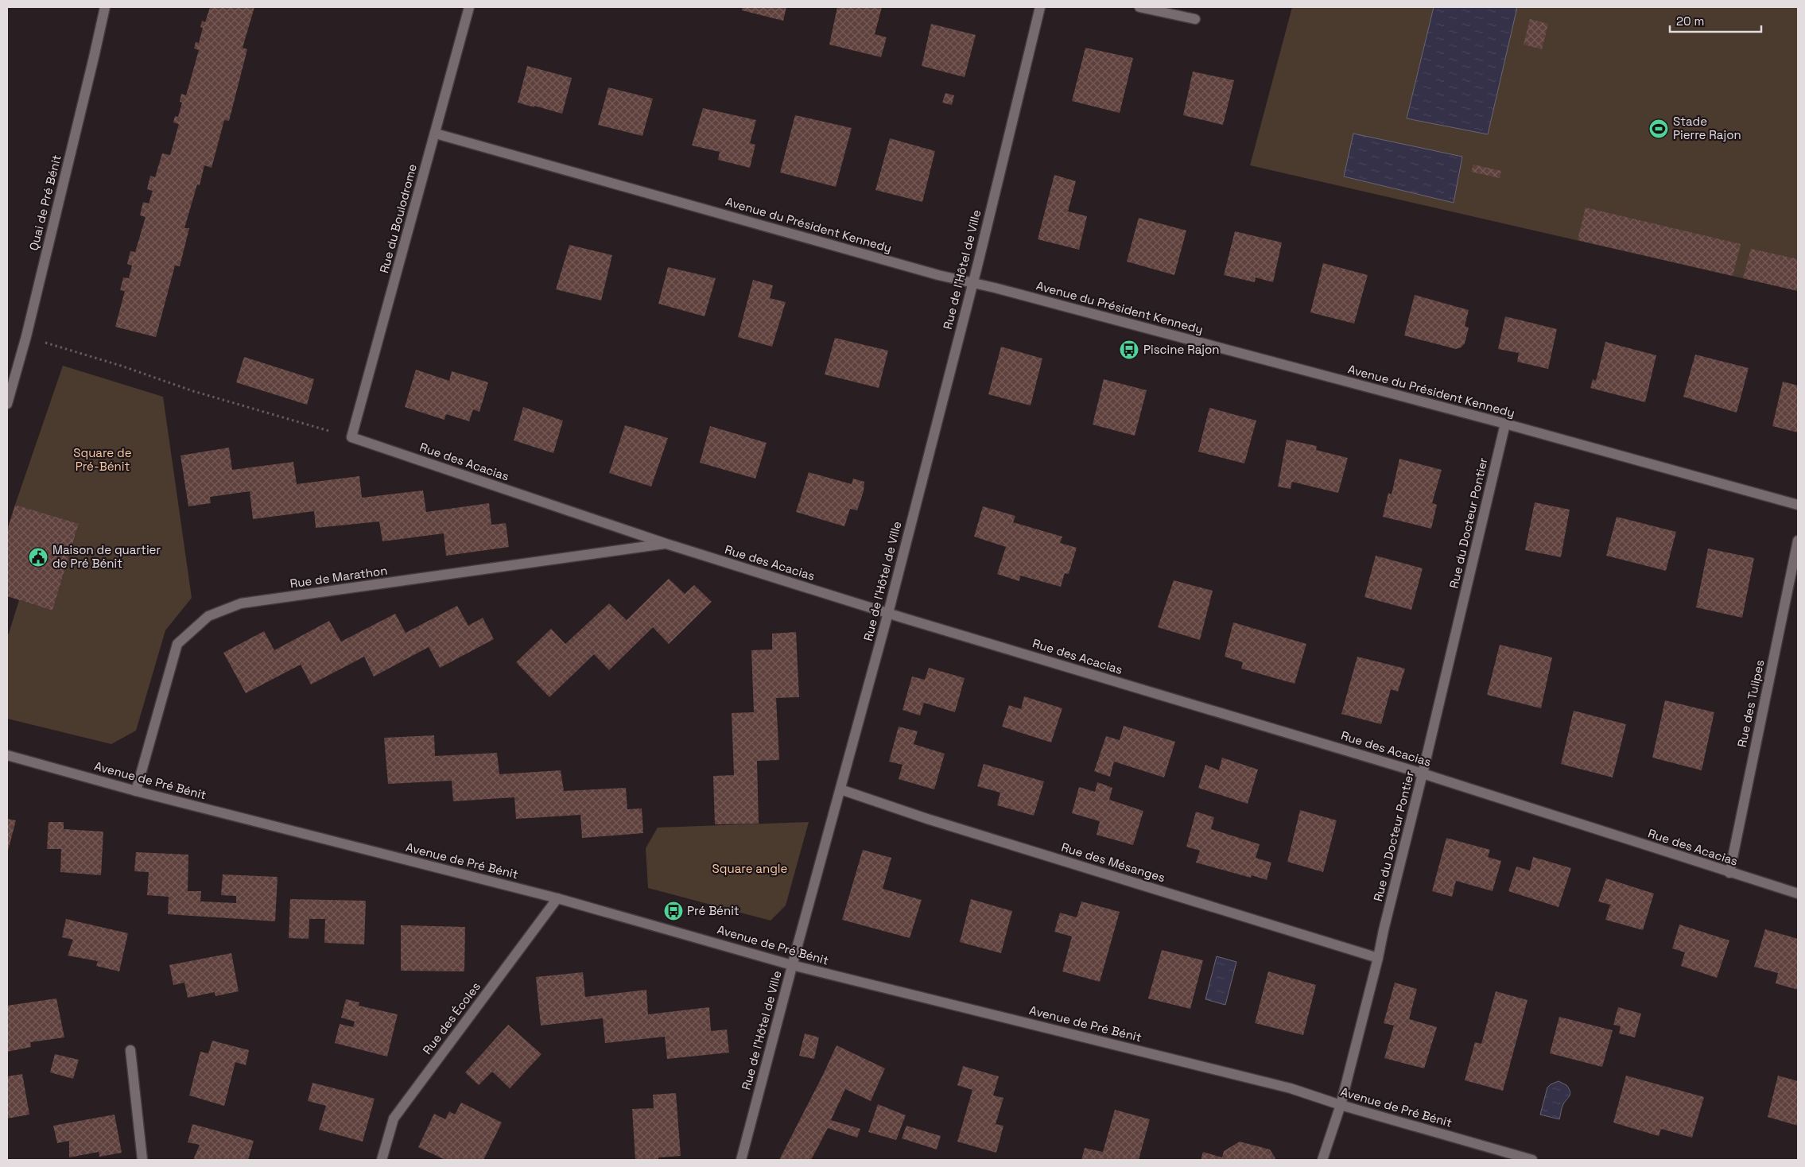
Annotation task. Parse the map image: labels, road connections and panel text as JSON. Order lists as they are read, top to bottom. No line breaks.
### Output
{"streets":{"street":["Quai de Pré Bénit","Rue du Boulodrome","Avenue du Président Kennedy","Rue de l'Hôtel de Ville","Rue des Acacias","Rue du Docteur Pontier","Rue de Marathon","Rue des Tulipes","Avenue de Pré Bénit","Rue des Mésanges","Rue des Écoles"]},"crossings":[["Rue du Boulodrome","Avenue du Président Kennedy"],["Rue du Boulodrome","Rue des Acacias"],["Avenue du Président Kennedy","Rue de l'Hôtel de Ville"],["Avenue du Président Kennedy","Rue du Docteur Pontier"],["Rue de l'Hôtel de Ville","Rue des Acacias"],["Rue de l'Hôtel de Ville","Avenue de Pré Bénit"],["Rue de l'Hôtel de Ville","Rue des Mésanges"],["Rue des Acacias","Rue du Docteur Pontier"],["Rue des Acacias","Rue de Marathon"],["Rue des Acacias","Rue des Tulipes"],["Rue du Docteur Pontier","Avenue de Pré Bénit"],["Rue du Docteur Pontier","Rue des Mésanges"],["Rue de Marathon","Avenue de Pré Bénit"],["Avenue de Pré Bénit","Rue des Écoles"]],"parks":["Square de Pré-Bénit","Square angle"],"places":{"sports":["Stade Pierre Rajon"],"bus stop":["Piscine Rajon","Pré Bénit"],"public building":["Maison de quartier de Pré Bénit"]},"scale_bar":"20 m"}
